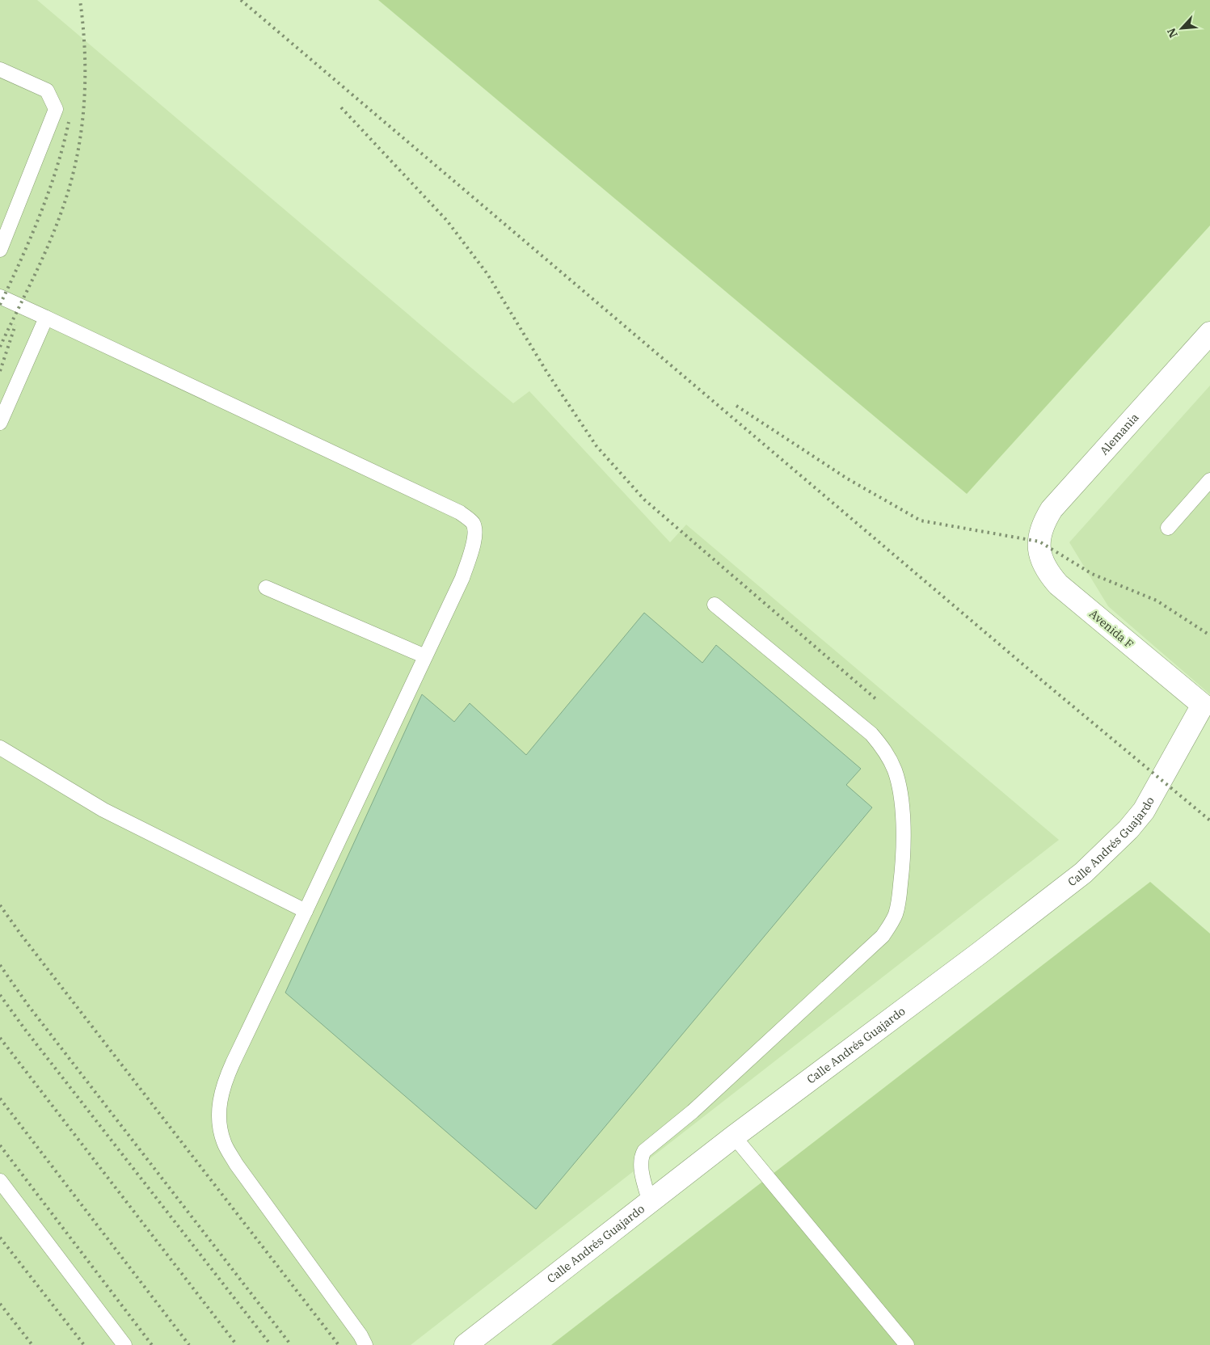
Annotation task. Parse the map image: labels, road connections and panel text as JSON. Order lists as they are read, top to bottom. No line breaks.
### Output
{"streets":{"main road":["Alemania","Avenida F","Calle Andrés Guajardo"]},"crossings":[["Alemania","Avenida F"],["Avenida F","Calle Andrés Guajardo"]],"north":"bottom left"}
